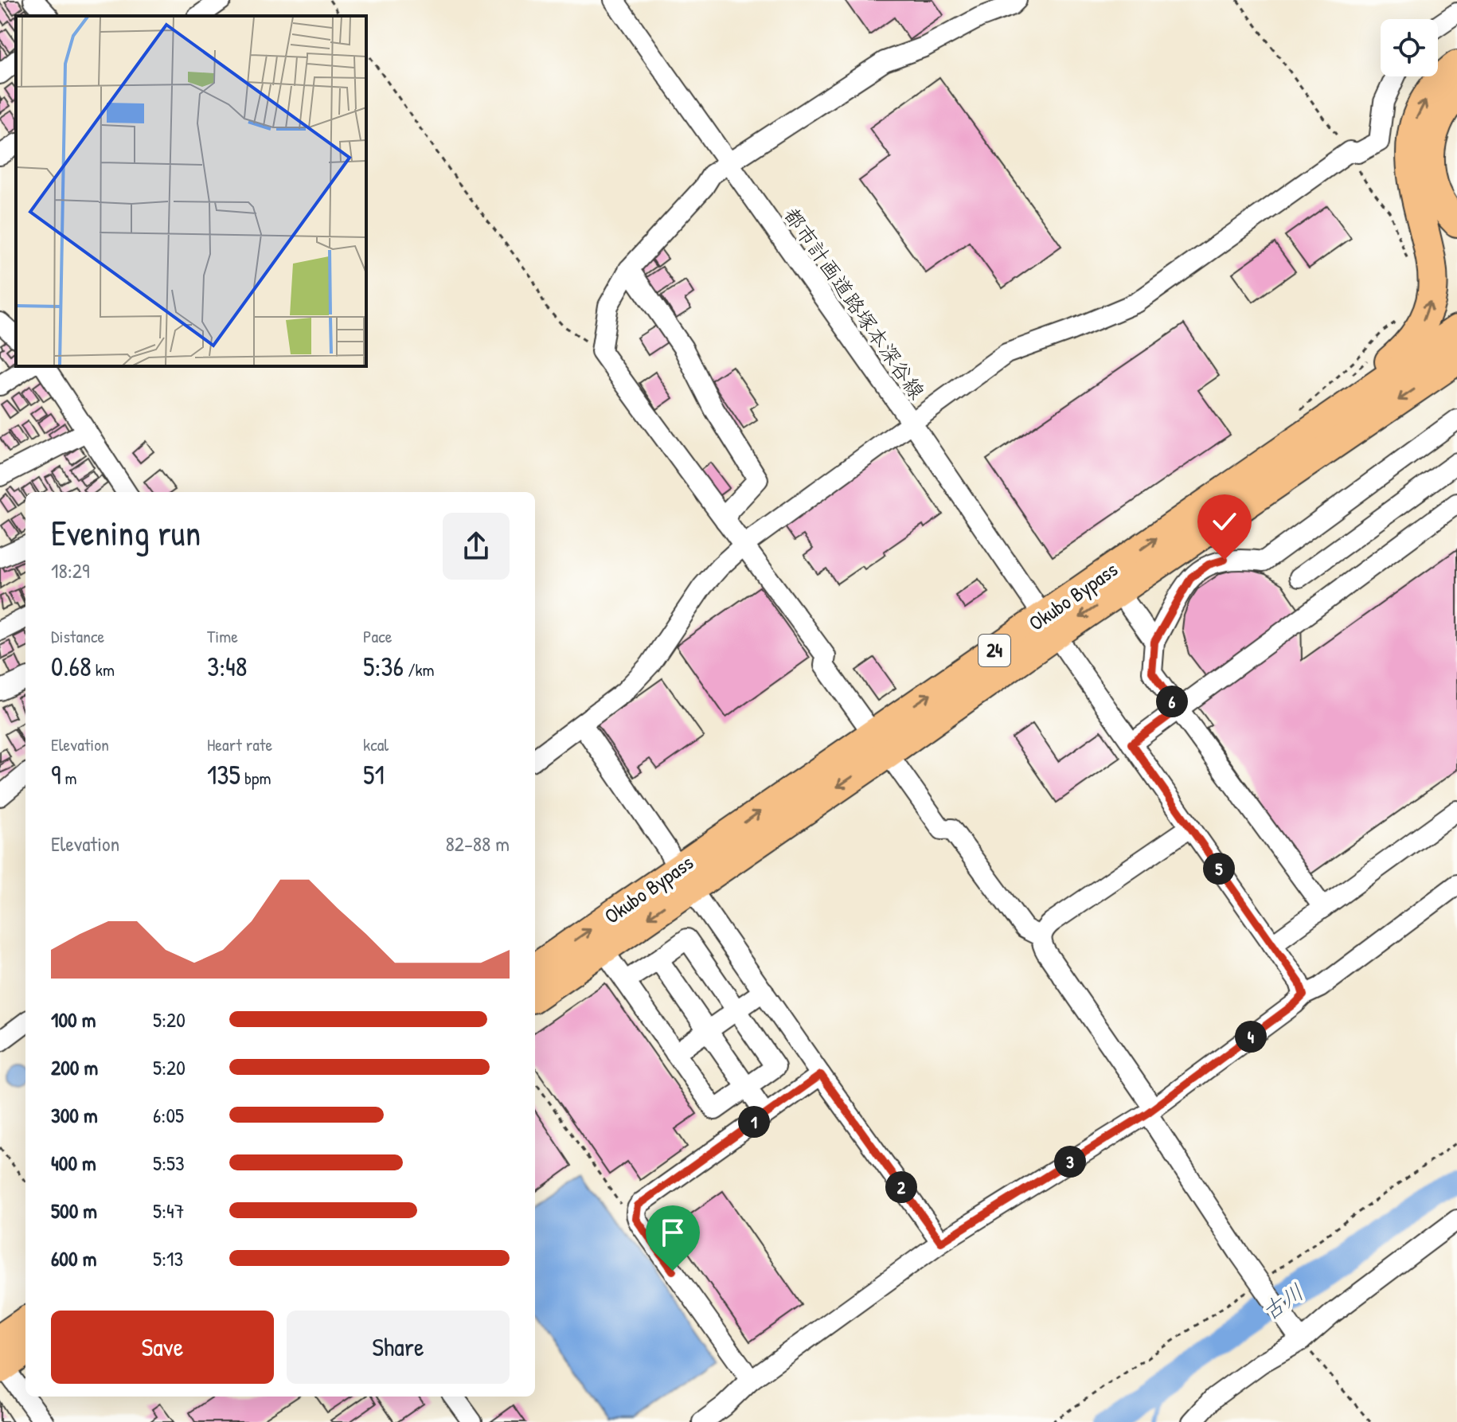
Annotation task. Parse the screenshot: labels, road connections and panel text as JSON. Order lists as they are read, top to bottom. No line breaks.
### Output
{"streets":{"highway":["Okubo Bypass","24"],"street":["都市計画道路塚本深谷線"]},"crossings":[["都市計画道路塚本深谷線","Okubo Bypass"]],"water":["古川"],"page":{"heading":["Evening run","18:29"],"stats":[["Distance","0.68 km"],["Time","3:48"],["Pace","5:36 /km"],["Elevation","9 m"],["Heart rate","135 bpm"],["kcal","51"]],"pins":["6","5","4","1","3","2"],"chart":["Elevation","82–88 m"],"list":[{"name":"100 m","note":"5:20"},{"name":"200 m","note":"5:20"},{"name":"300 m","note":"6:05"},{"name":"400 m","note":"5:53"},{"name":"500 m","note":"5:47"},{"name":"600 m","note":"5:13"}],"buttons":["Save","Share"]}}
